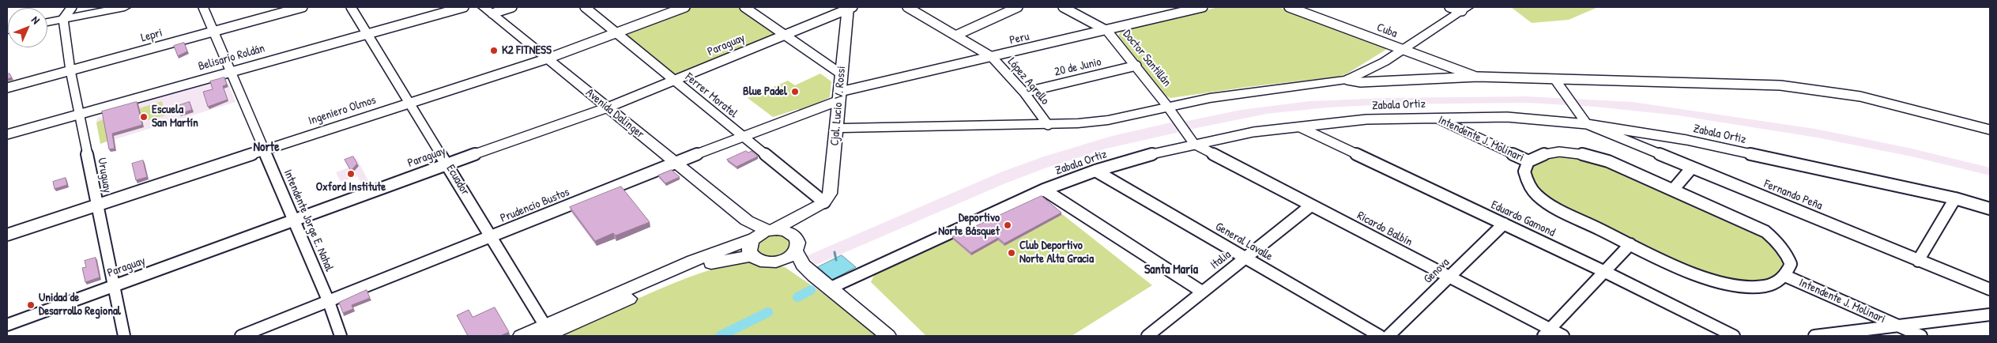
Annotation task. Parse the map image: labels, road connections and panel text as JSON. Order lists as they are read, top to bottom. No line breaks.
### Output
{"streets":{"street":["Cuba","Lepri","Peru","Paraguay","Belisario Roldán","Doctor Santillán","20 de Junio","López Agrello","Ferrer Moratel","Zabala Ortiz","Cjal. Lucio V. Rossi","Ingeniero Olmos","Avenida Dalinger","Intendente J. Molinari","Uruguay","Ecuador","Fernando Peña","Prudencio Bustos","Eduardo Gamond","Intendente Jorge E. Nahal","Ricardo Balbín","General Lavalle","Italia","Genova"]},"crossings":[["Lepri","Uruguay"],["Lepri","Intendente Jorge E. Nahal"],["Peru","Doctor Santillán"],["Peru","López Agrello"],["Peru","Cjal. Lucio V. Rossi"],["Peru","Prudencio Bustos"],["Paraguay","Ferrer Moratel"],["Paraguay","Cjal. Lucio V. Rossi"],["Paraguay","Avenida Dalinger"],["Paraguay","Uruguay"],["Paraguay","Ecuador"],["Paraguay","Intendente Jorge E. Nahal"],["Belisario Roldán","Uruguay"],["Belisario Roldán","Ecuador"],["Belisario Roldán","Intendente Jorge E. Nahal"],["Doctor Santillán","20 de Junio"],["Doctor Santillán","Zabala Ortiz"],["Doctor Santillán","Ricardo Balbín"],["20 de Junio","López Agrello"],["Ferrer Moratel","Cjal. Lucio V. Rossi"],["Ferrer Moratel","Ingeniero Olmos"],["Ferrer Moratel","Prudencio Bustos"],["Zabala Ortiz","Intendente J. Molinari"],["Zabala Ortiz","Fernando Peña"],["Zabala Ortiz","Eduardo Gamond"],["Zabala Ortiz","Ricardo Balbín"],["Zabala Ortiz","General Lavalle"],["Cjal. Lucio V. Rossi","Prudencio Bustos"],["Ingeniero Olmos","Avenida Dalinger"],["Ingeniero Olmos","Uruguay"],["Ingeniero Olmos","Ecuador"],["Ingeniero Olmos","Intendente Jorge E. Nahal"],["Avenida Dalinger","Prudencio Bustos"],["Ecuador","Prudencio Bustos"],["Prudencio Bustos","Intendente Jorge E. Nahal"],["Eduardo Gamond","Genova"],["Ricardo Balbín","Italia"],["Ricardo Balbín","Genova"],["General Lavalle","Italia"]],"districts":["Norte","Santa María"],"places":["K2 FITNESS","Blue Padel","Escuela San Martín","Oxford Institute","Deportivo Norte Básquet","Club Deportivo Norte Alta Gracia","Unidad de Desarrollo Regional"],"north":"top right"}
